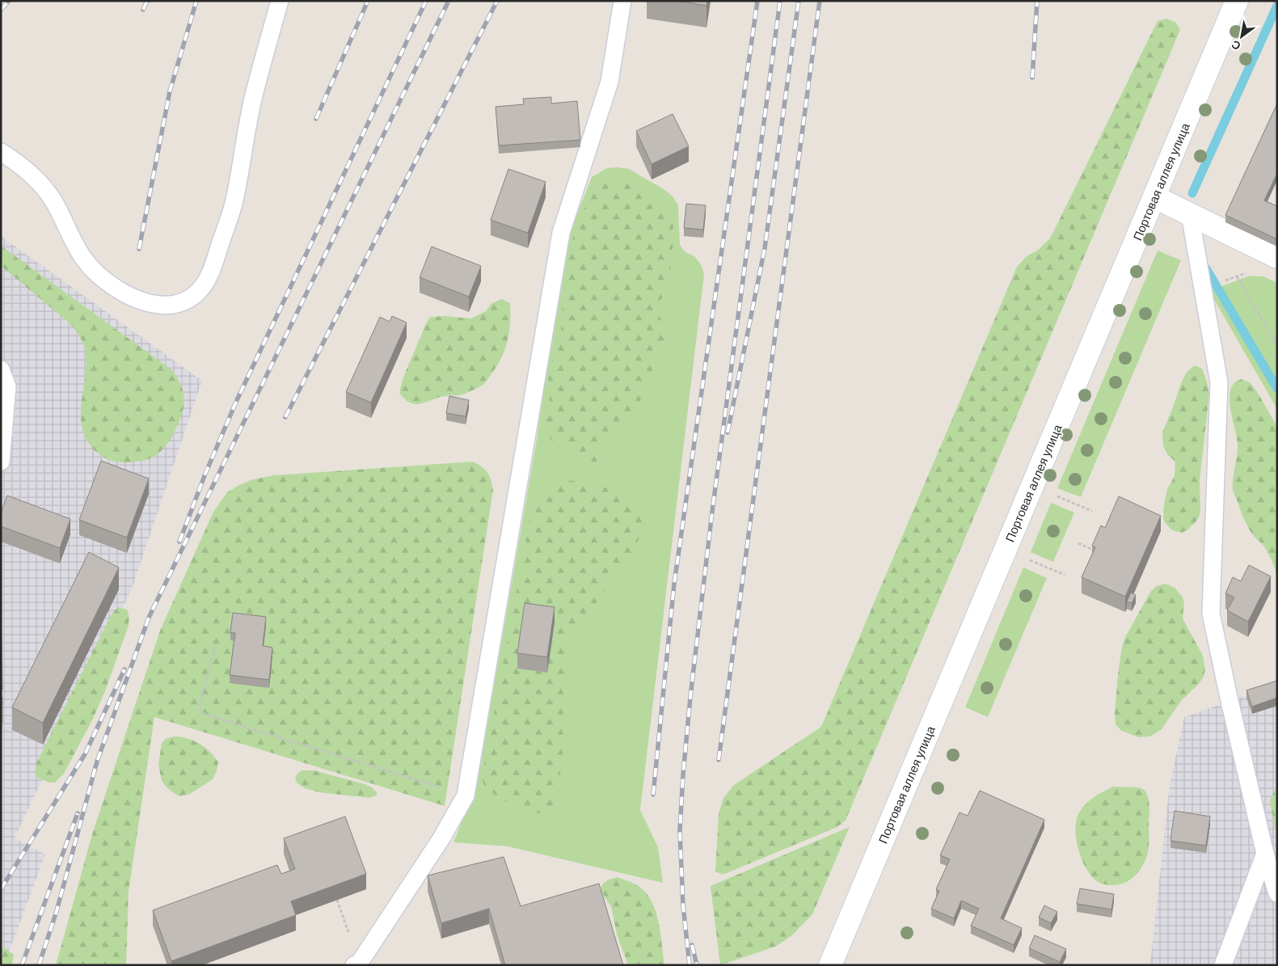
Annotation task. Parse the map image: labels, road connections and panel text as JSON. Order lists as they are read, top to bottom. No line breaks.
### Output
{"streets":{"street":["Портовая аллея улица"]},"north":"bottom left"}
